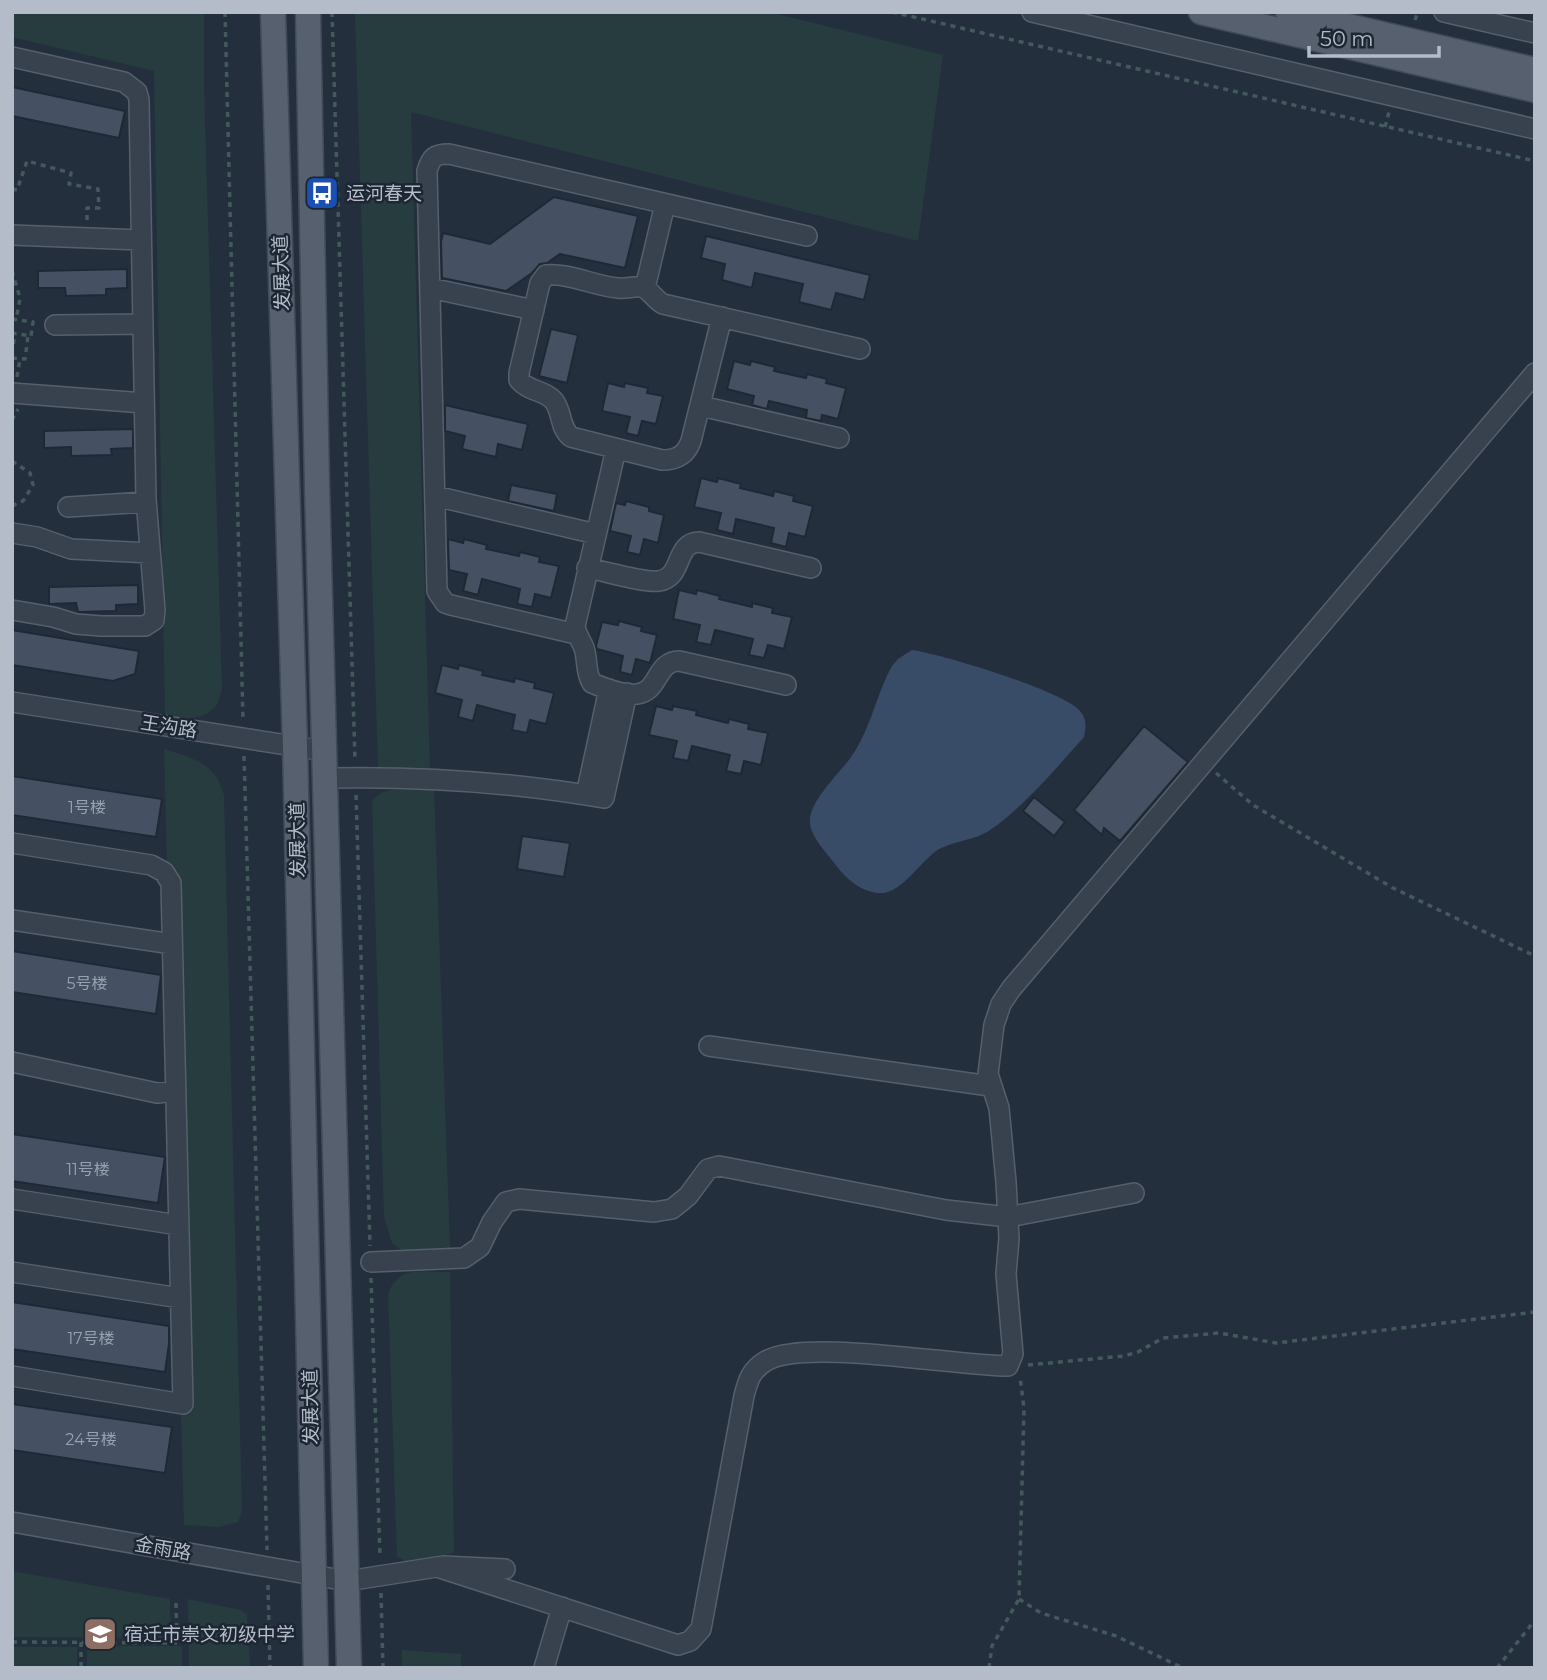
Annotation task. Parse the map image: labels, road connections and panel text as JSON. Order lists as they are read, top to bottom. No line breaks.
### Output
{"streets":{"main road":["发展大道"],"street":["王沟路","金雨路"]},"crossings":[["发展大道","王沟路"],["发展大道","金雨路"]],"places":{"bus stop":["运河春天"],"school or university":["宿迁市崇文初级中学"]},"house_numbers":["1号楼","5号楼","11号楼","17号楼","24号楼"],"scale_bar":"50 m"}
